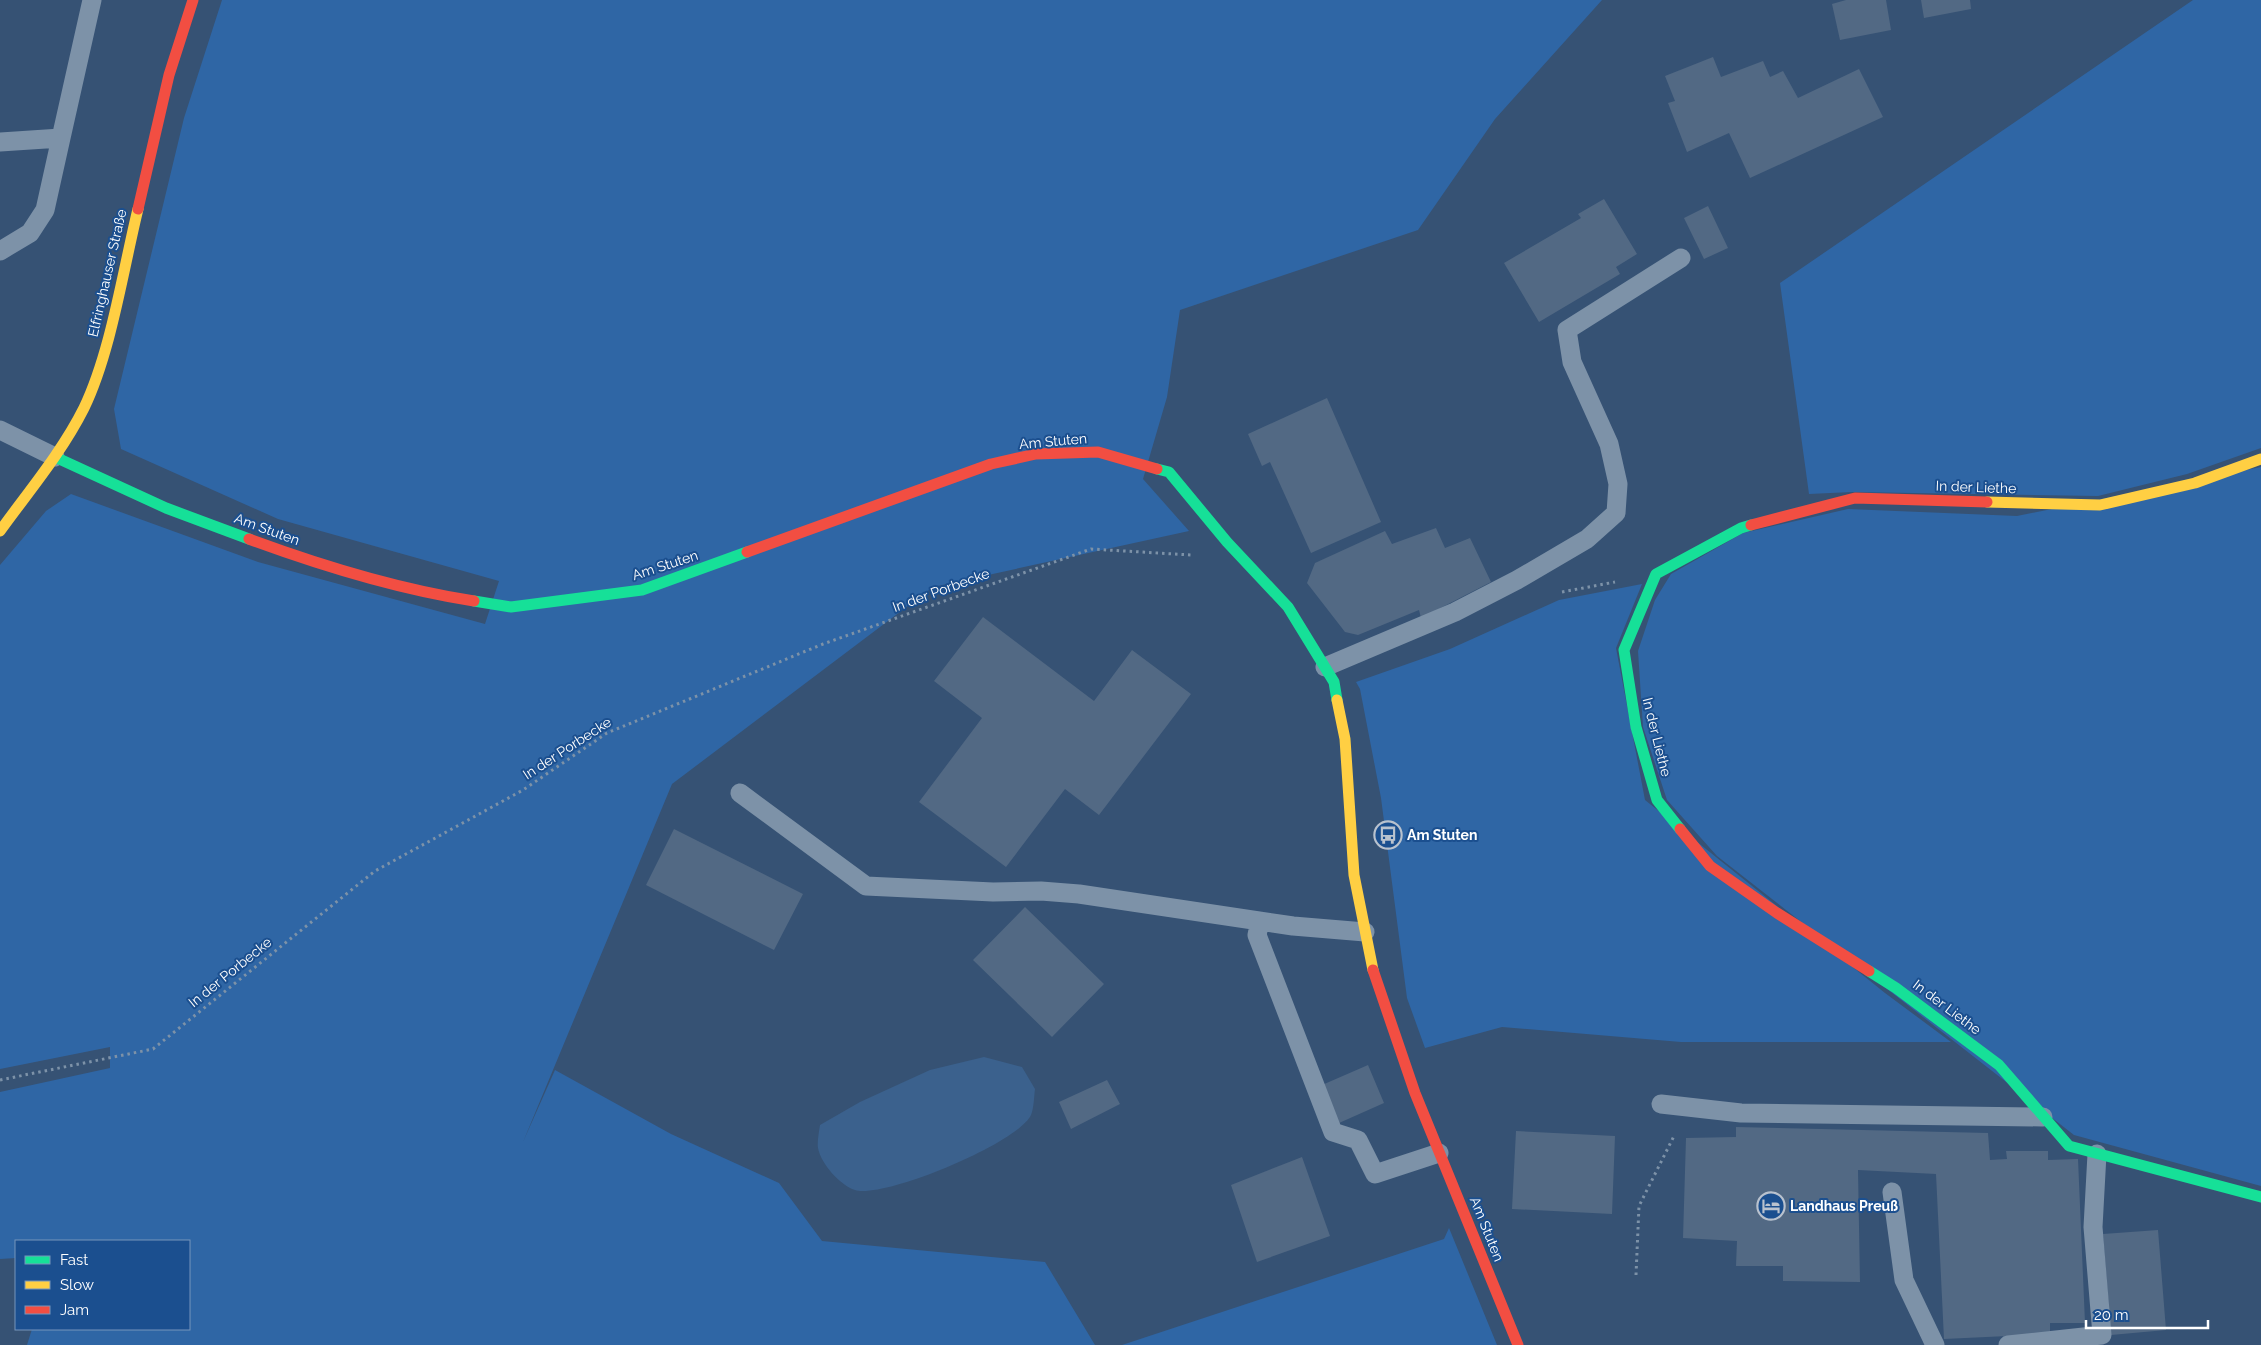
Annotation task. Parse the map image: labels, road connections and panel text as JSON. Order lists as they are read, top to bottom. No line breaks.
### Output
{"streets":{"street":["Elfringhauser Straße","Am Stuten","In der Liethe"],"path":["In der Porbecke"]},"crossings":[["Elfringhauser Straße","Am Stuten"],["Am Stuten","In der Porbecke"]],"places":{"bus stop":["Am Stuten"],"hotel":["Landhaus Preuß"]},"legend":["Fast","Slow","Jam"],"scale_bar":"20 m"}
